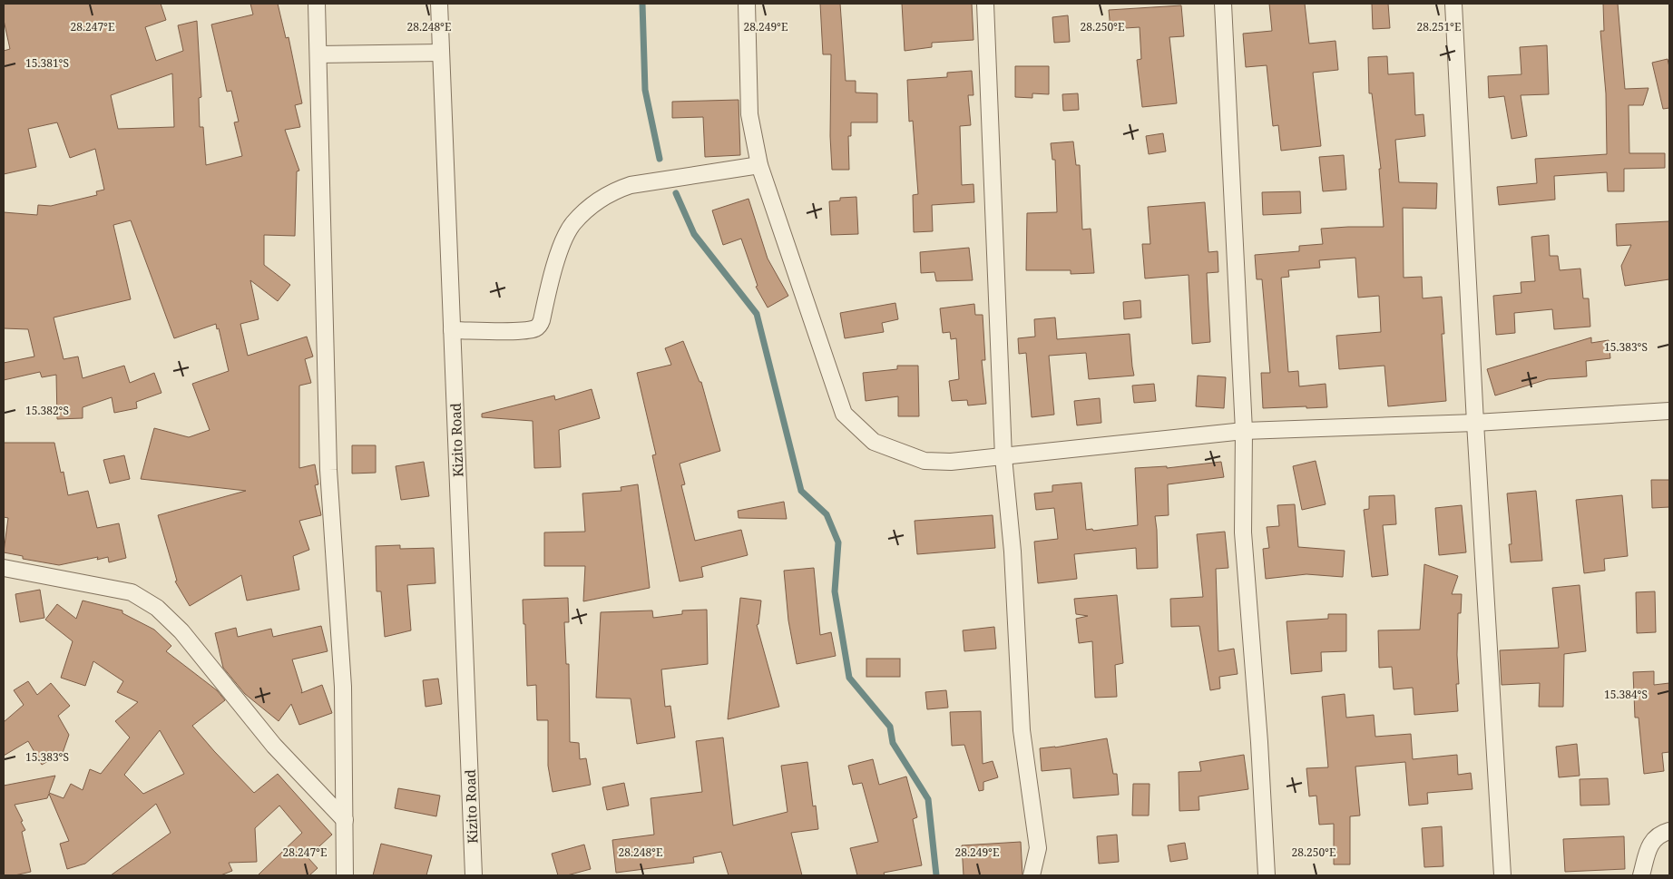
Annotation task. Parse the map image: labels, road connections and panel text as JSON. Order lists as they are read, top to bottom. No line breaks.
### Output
{"streets":{"street":["Kizito Road"]},"coordinates":["28.248°E","28.251°E","28.247°E","28.249°E","28.250°E","15.381°S","15.383°S","15.382°S","15.384°S"]}
